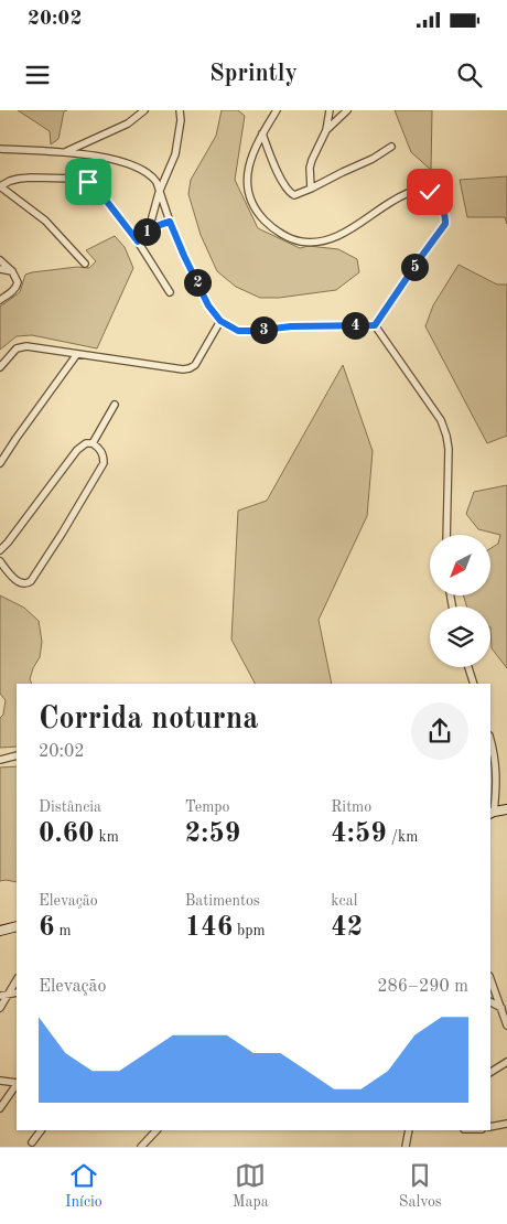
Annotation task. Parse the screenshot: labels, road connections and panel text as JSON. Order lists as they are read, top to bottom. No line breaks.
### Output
{"north":"bottom left","page":{"status":"20:02","header":"Sprintly","pins":["1","5","2","4","3"],"heading":["Corrida noturna","20:02"],"stats":[["Distância","0.60 km"],["Tempo","2:59"],["Ritmo","4:59 /km"],["Elevação","6 m"],["Batimentos","146 bpm"],["kcal","42"]],"chart":["Elevação","286–290 m"],"tabs":["Início","Mapa","Salvos"]}}
